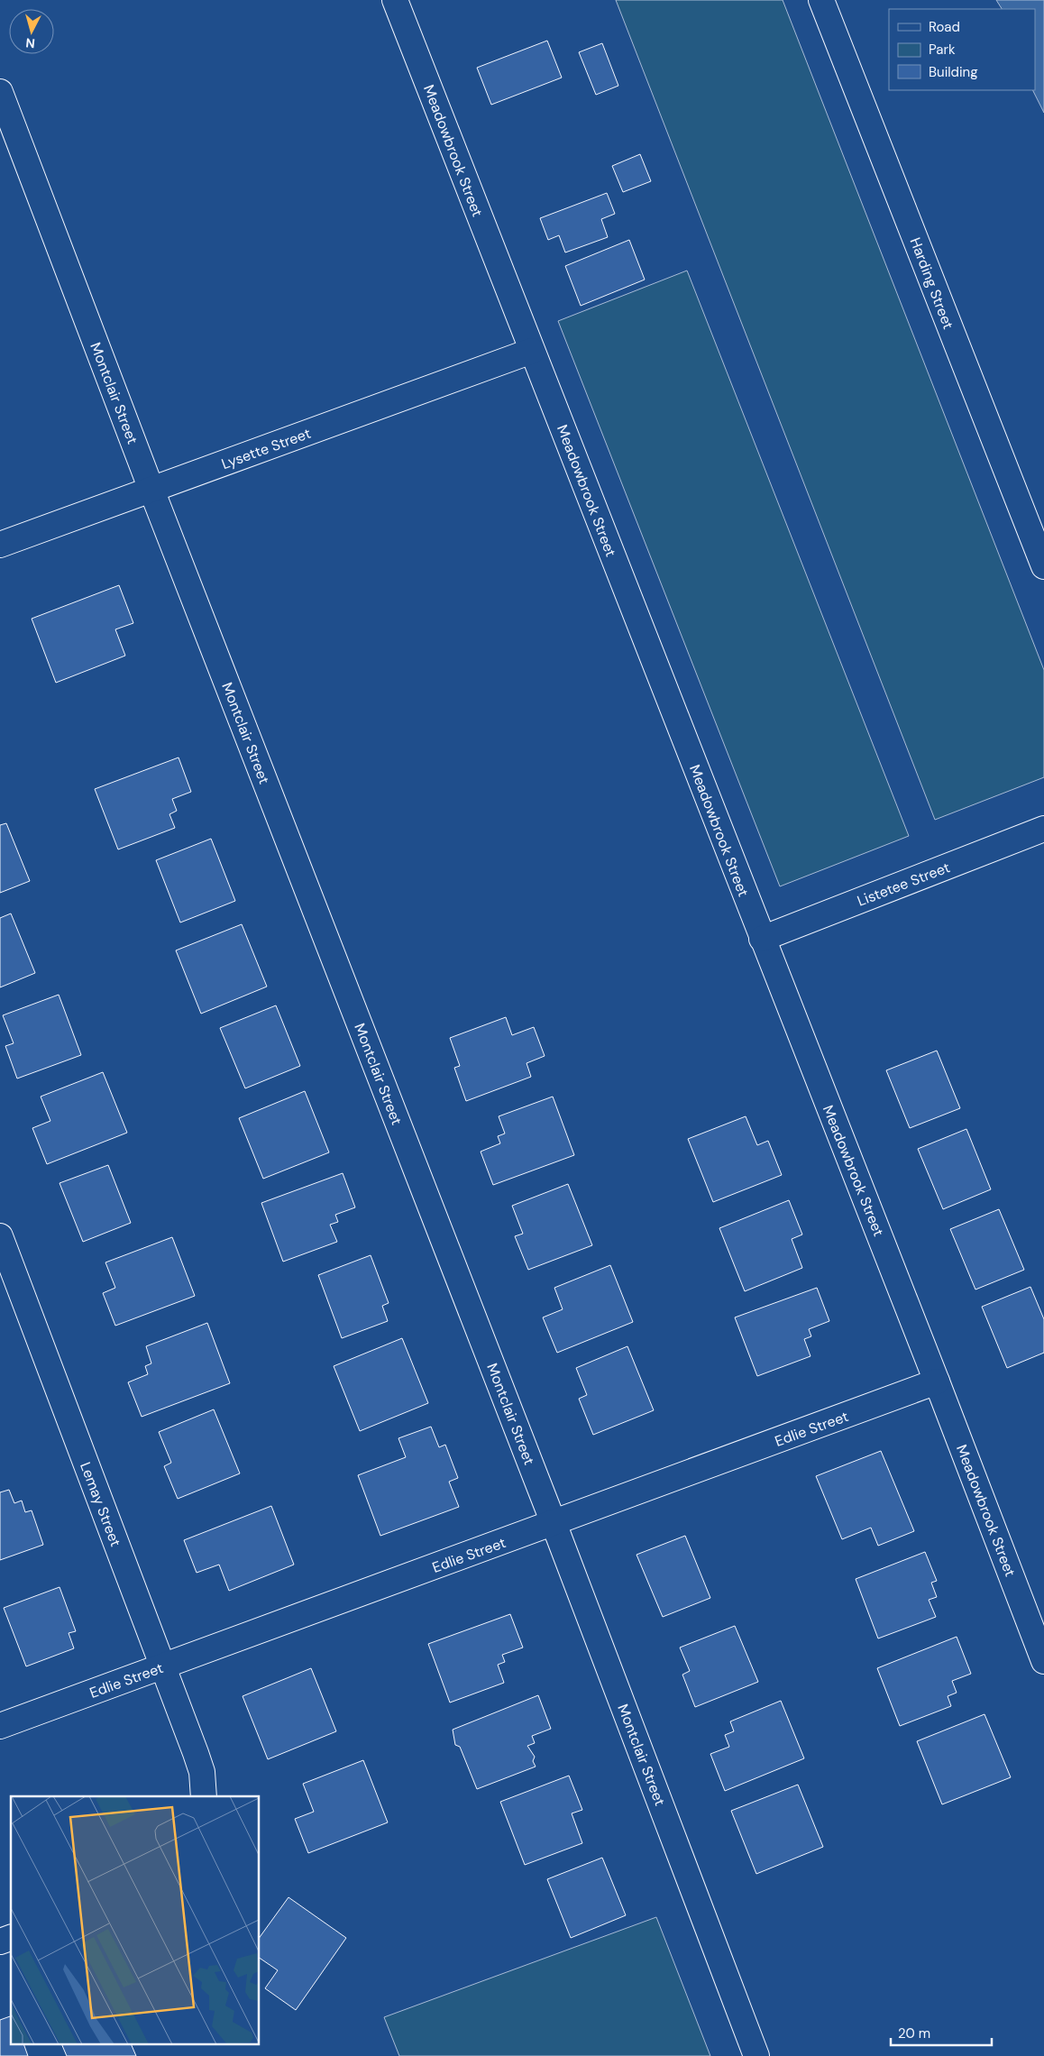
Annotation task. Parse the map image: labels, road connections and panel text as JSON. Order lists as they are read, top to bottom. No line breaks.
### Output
{"streets":{"street":["Meadowbrook Street","Harding Street","Montclair Street","Lysette Street","Listetee Street","Edlie Street","Lemay Street"]},"crossings":[["Meadowbrook Street","Lysette Street"],["Meadowbrook Street","Listetee Street"],["Meadowbrook Street","Edlie Street"],["Montclair Street","Lysette Street"],["Montclair Street","Edlie Street"],["Edlie Street","Lemay Street"]],"legend":["Road","Park","Building"],"scale_bar":"20 m","north":"bottom"}
